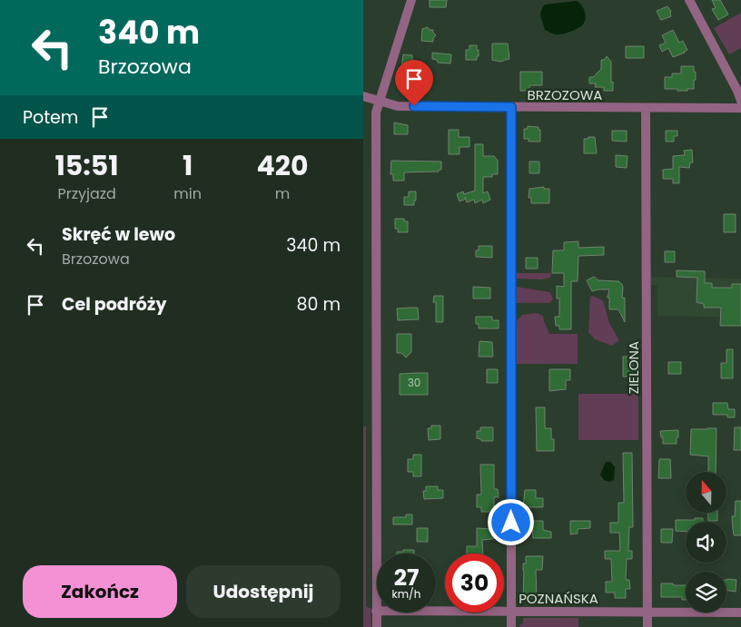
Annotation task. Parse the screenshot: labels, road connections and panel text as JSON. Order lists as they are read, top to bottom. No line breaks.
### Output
{"streets":{"street":["BRZOZOWA","ZIELONA","POZNAŃSKA"]},"crossings":[["BRZOZOWA","ZIELONA"],["ZIELONA","POZNAŃSKA"]],"house_numbers":["30"],"north":"top","page":{"turn":["340 m","Brzozowa"],"then":"Potem","eta":["15:51","Przyjazd","1","min","420","m"],"list":[{"name":"Skręć w lewo","note":"Brzozowa","value":"340 m"},{"name":"Cel podróży","value":"80 m"}],"speed":"27 km/h","limit":"30","buttons":["Zakończ","Udostępnij"]}}
